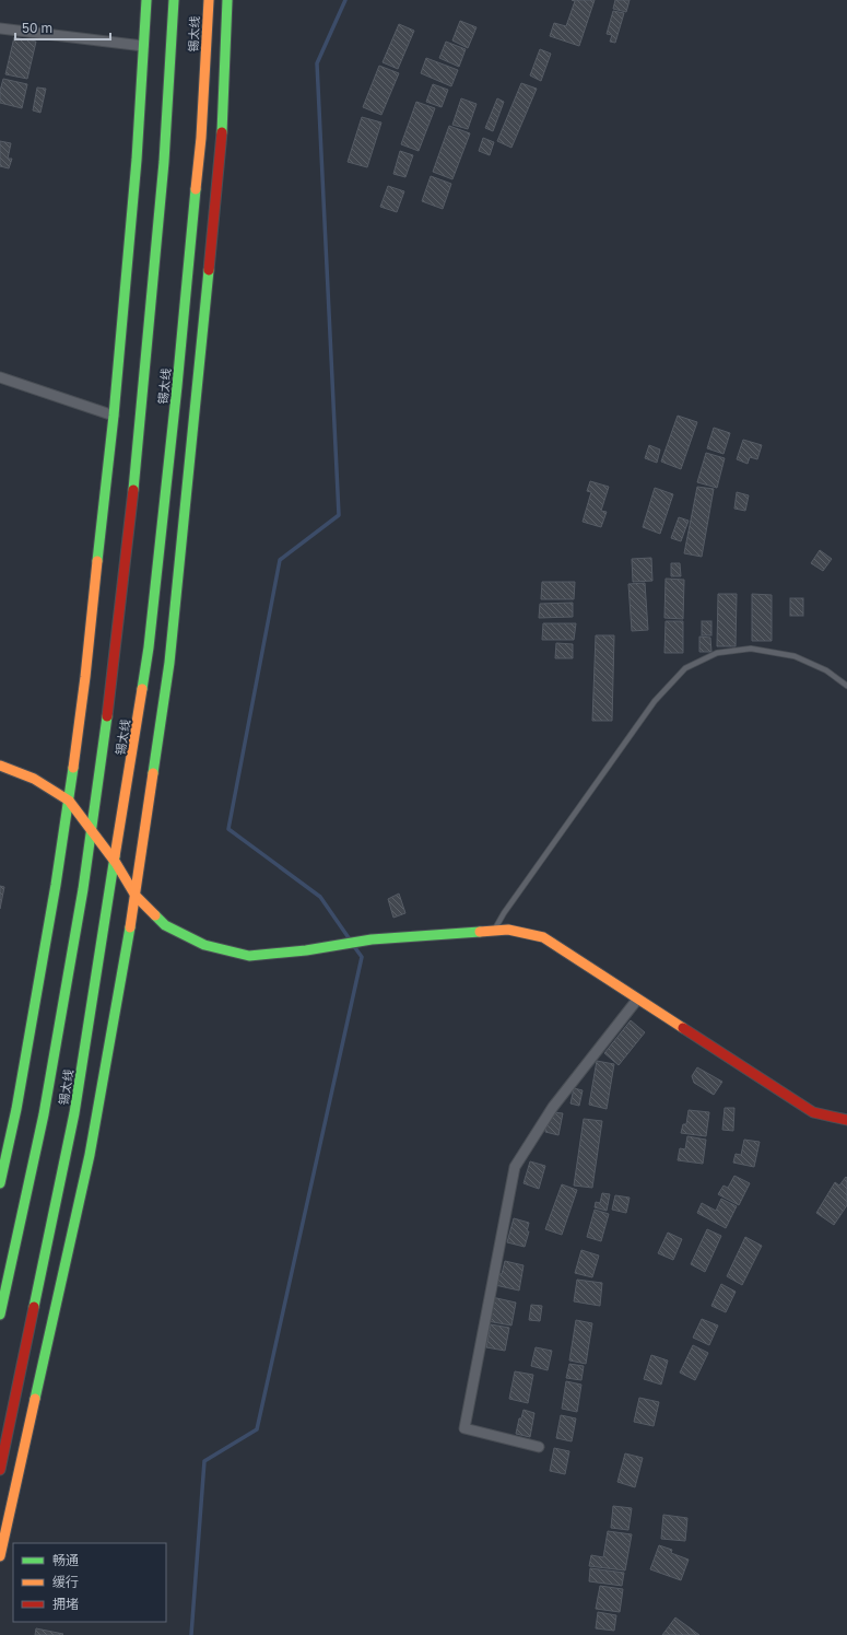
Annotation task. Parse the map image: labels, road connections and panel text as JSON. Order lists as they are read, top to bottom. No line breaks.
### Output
{"streets":{"main road":["锡太线"]},"legend":["畅通","缓行","拥堵"],"scale_bar":"50 m"}
